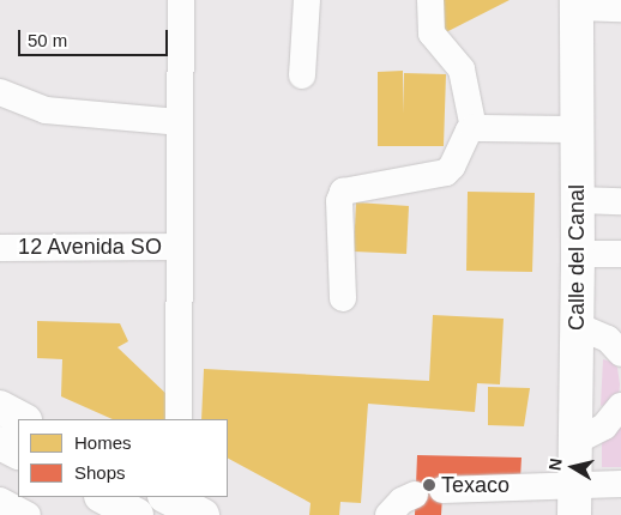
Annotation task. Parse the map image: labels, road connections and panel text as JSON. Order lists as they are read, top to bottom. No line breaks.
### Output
{"streets":{"main road":["Calle del Canal"],"street":["12 Avenida SO"]},"places":["Texaco"],"legend":["Homes","Shops"],"scale_bar":"50 m","north":"left"}
